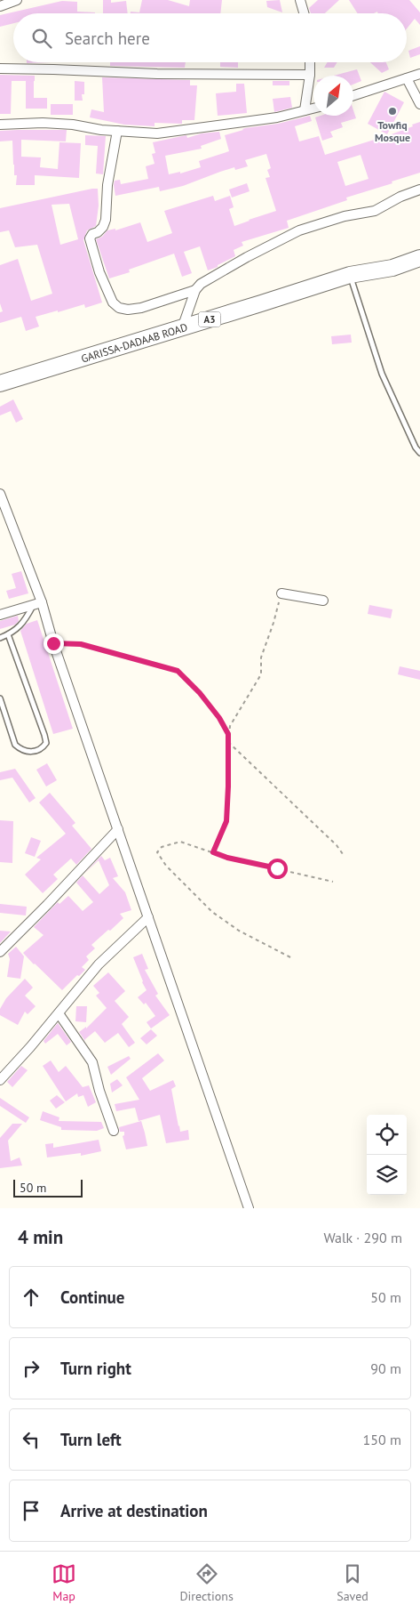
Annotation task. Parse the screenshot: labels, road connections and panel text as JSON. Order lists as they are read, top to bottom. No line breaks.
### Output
{"streets":{"highway":["A3","GARISSA-DADAAB ROAD"]},"places":["Towfiq Mosque"],"scale_bar":"50 m","north":"top right","page":{"search":"Search here","scale":"50 m","heading":["4 min","Walk · 290 m"],"list":[["Continue","50 m"],["Turn right","90 m"],["Turn left","150 m"],"Arrive at destination"],"nav":["Map","Directions","Saved"]}}
